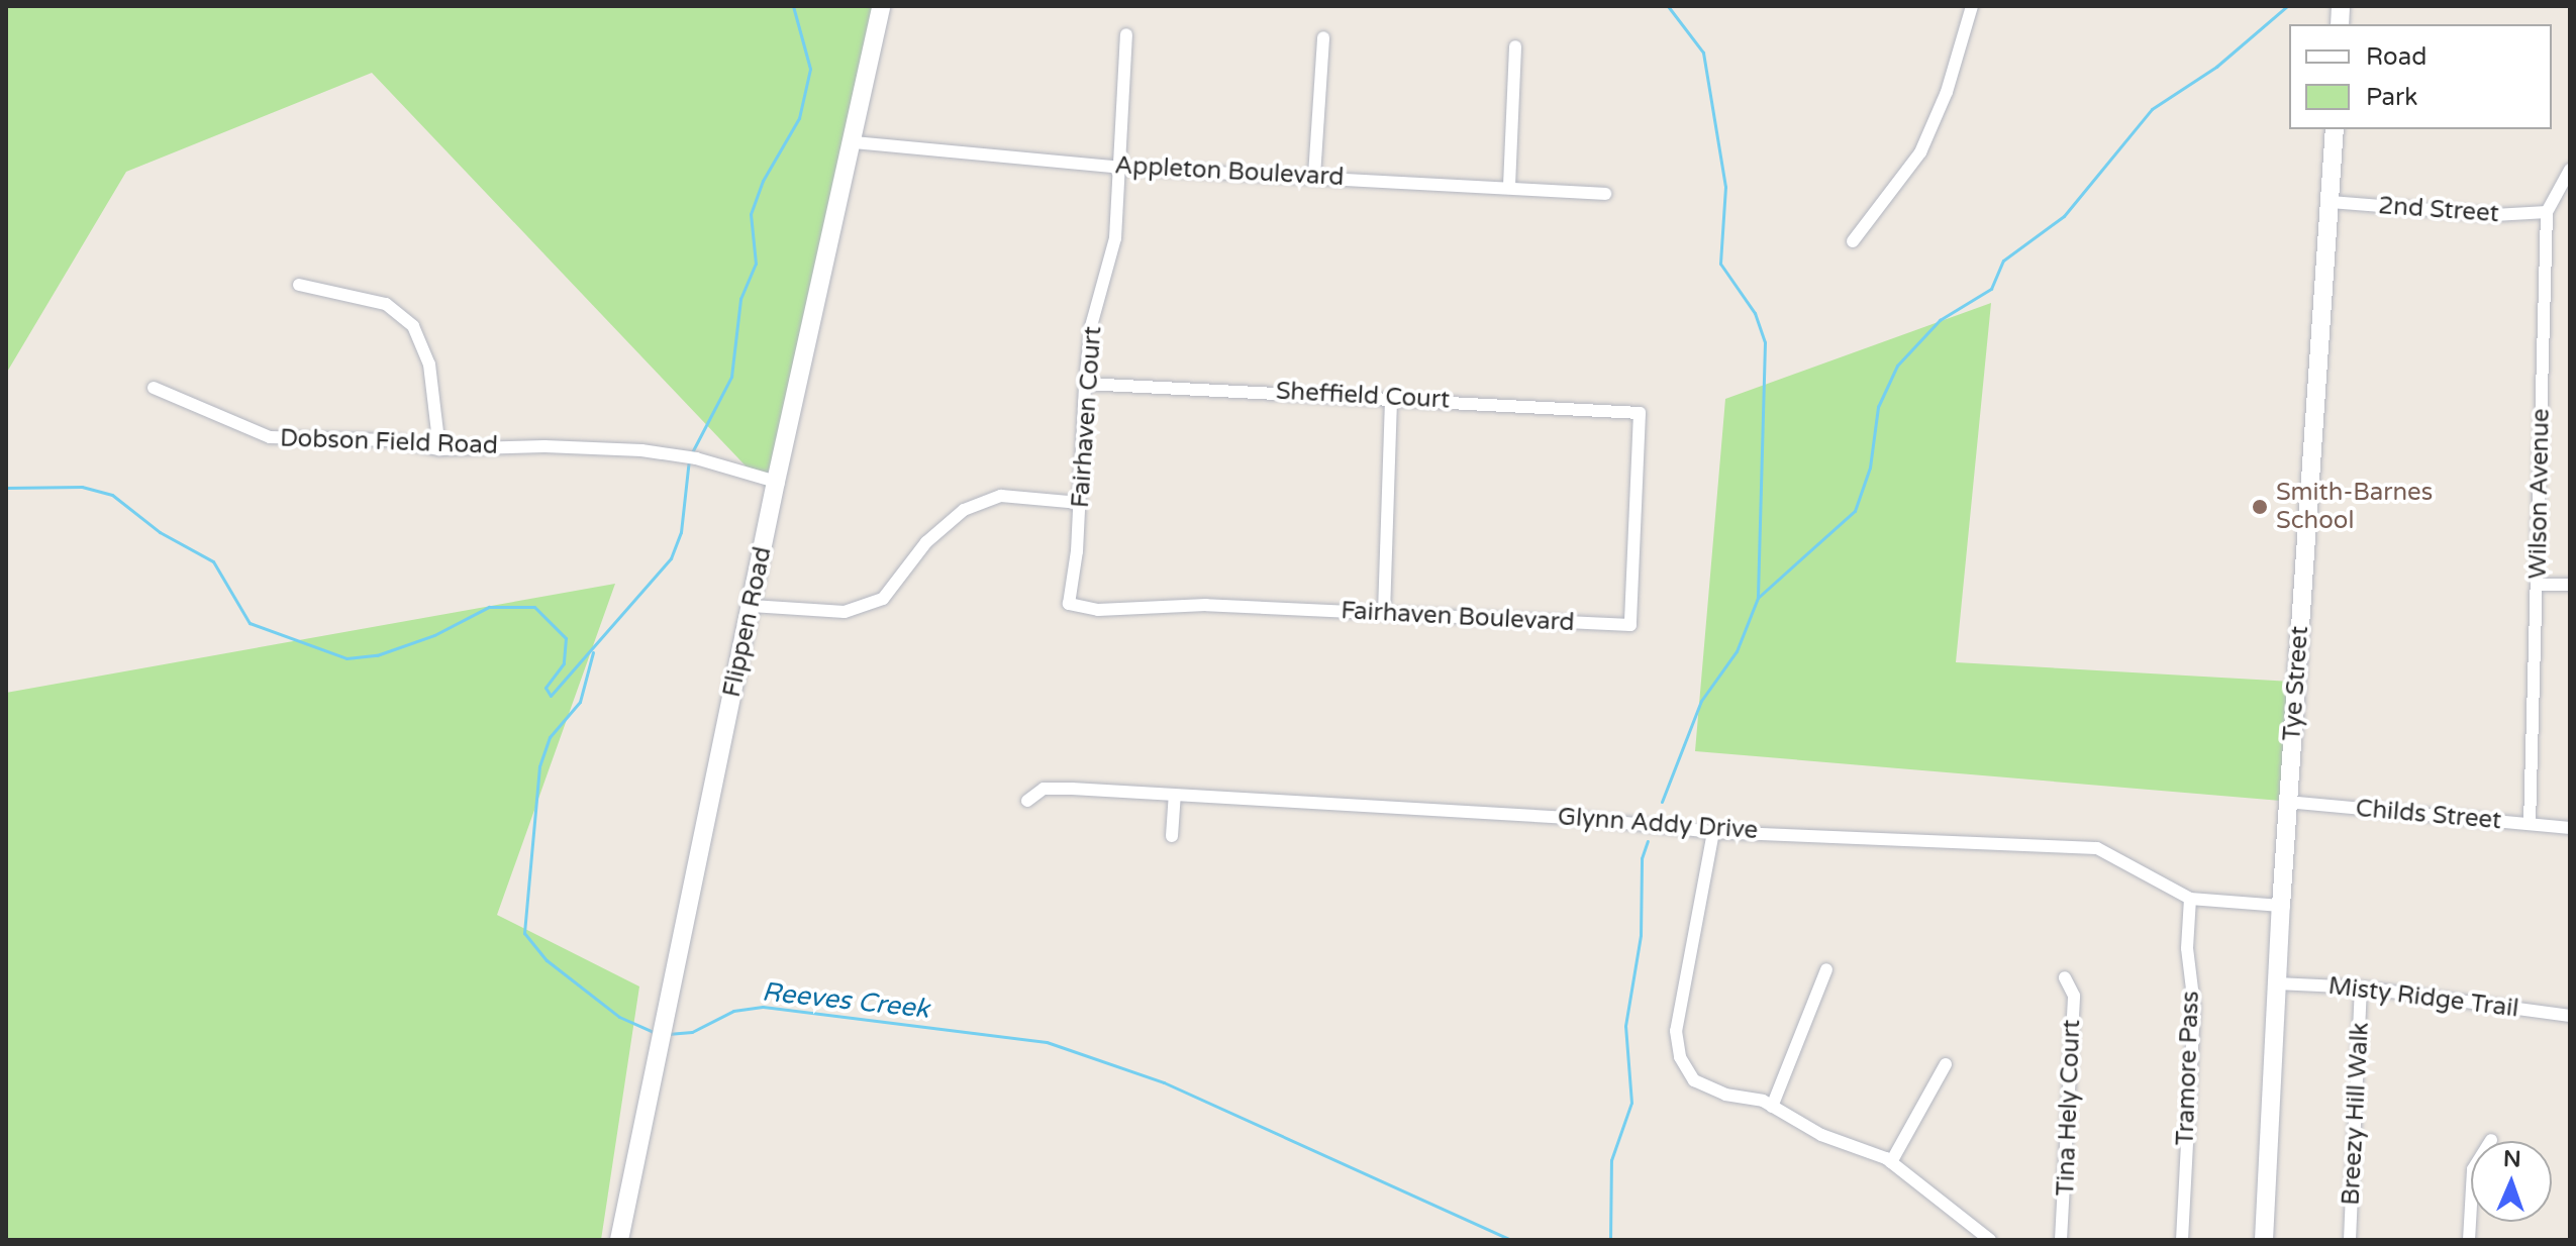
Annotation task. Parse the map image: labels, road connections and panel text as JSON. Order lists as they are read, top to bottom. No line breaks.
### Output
{"streets":{"street":["Appleton Boulevard","2nd Street","Sheffield Court","Fairhaven Court","Dobson Field Road","Wilson Avenue","Fairhaven Boulevard","Flippen Road","Tye Street","Childs Street","Glynn Addy Drive","Misty Ridge Trail","Tramore Pass","Tina Hely Court","Breezy Hill Walk"]},"crossings":[["Appleton Boulevard","Fairhaven Court"],["Appleton Boulevard","Flippen Road"],["2nd Street","Wilson Avenue"],["2nd Street","Tye Street"],["Sheffield Court","Fairhaven Court"],["Sheffield Court","Fairhaven Boulevard"],["Fairhaven Court","Fairhaven Boulevard"],["Dobson Field Road","Flippen Road"],["Wilson Avenue","Childs Street"],["Tye Street","Childs Street"],["Tye Street","Glynn Addy Drive"],["Tye Street","Misty Ridge Trail"],["Glynn Addy Drive","Tramore Pass"],["Misty Ridge Trail","Breezy Hill Walk"]],"water":["Reeves Creek"],"places":["Smith-Barnes School"],"legend":["Road","Park"],"north":"top"}
